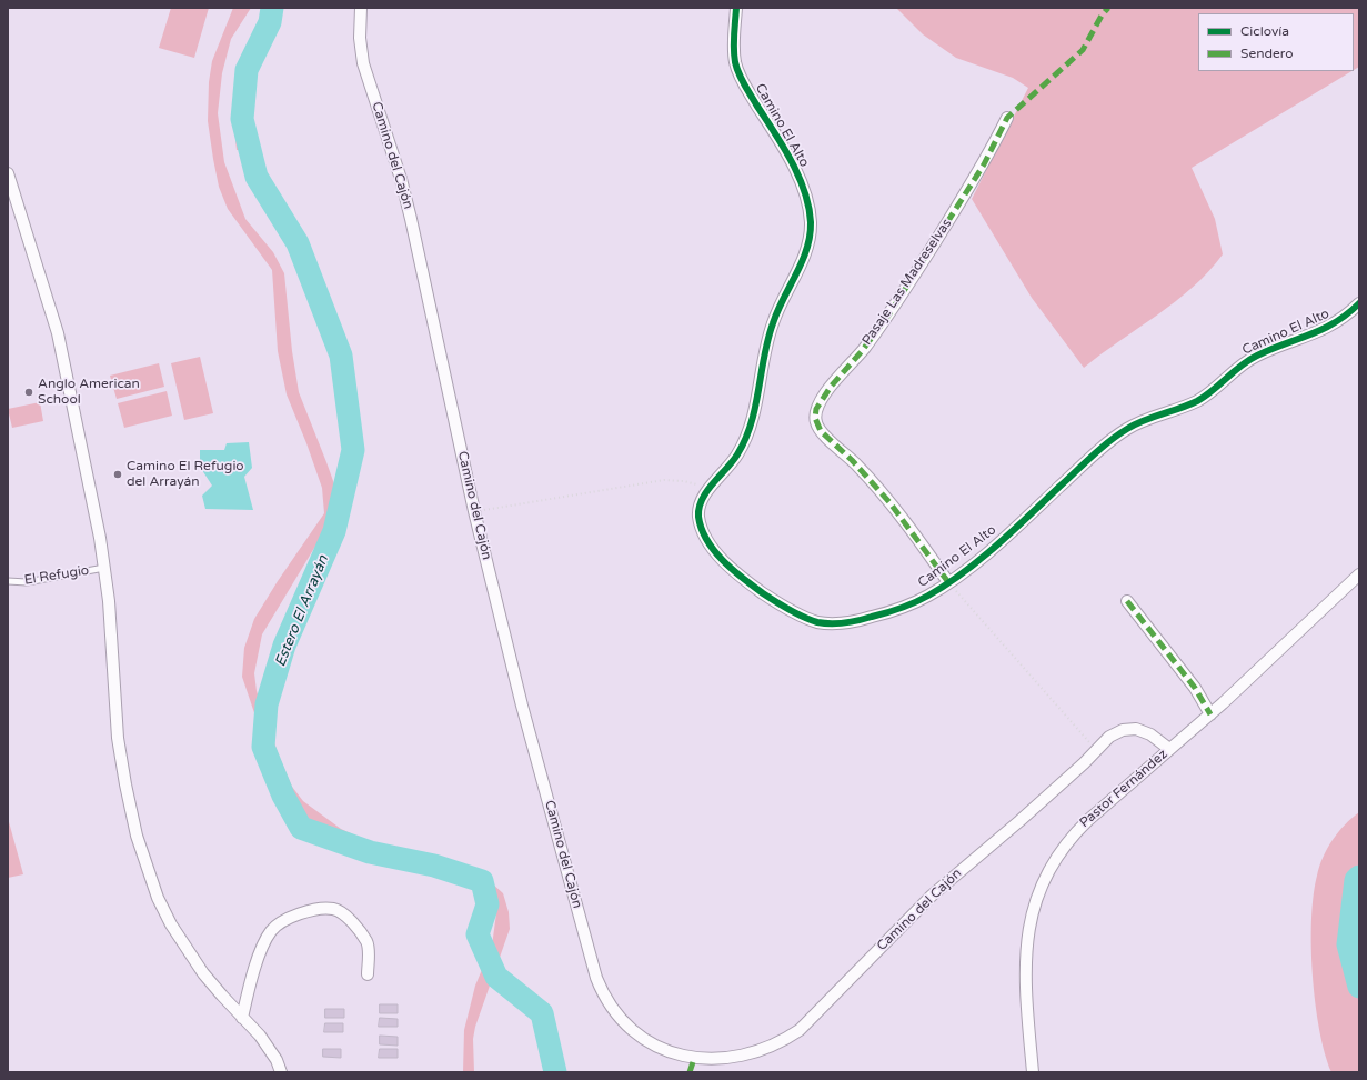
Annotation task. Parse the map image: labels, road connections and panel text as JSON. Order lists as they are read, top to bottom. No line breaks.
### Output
{"streets":{"street":["Camino El Alto","Camino del Cajón","Pasaje Las Madreselvas","Pastor Fernández"],"lane":["El Refugio"]},"crossings":[["Camino El Alto","Pasaje Las Madreselvas"],["Camino del Cajón","Pastor Fernández"]],"water":["Estero El Arrayán"],"places":["Anglo American School","Camino El Refugio del Arrayán"],"legend":["Ciclovía","Sendero"]}
